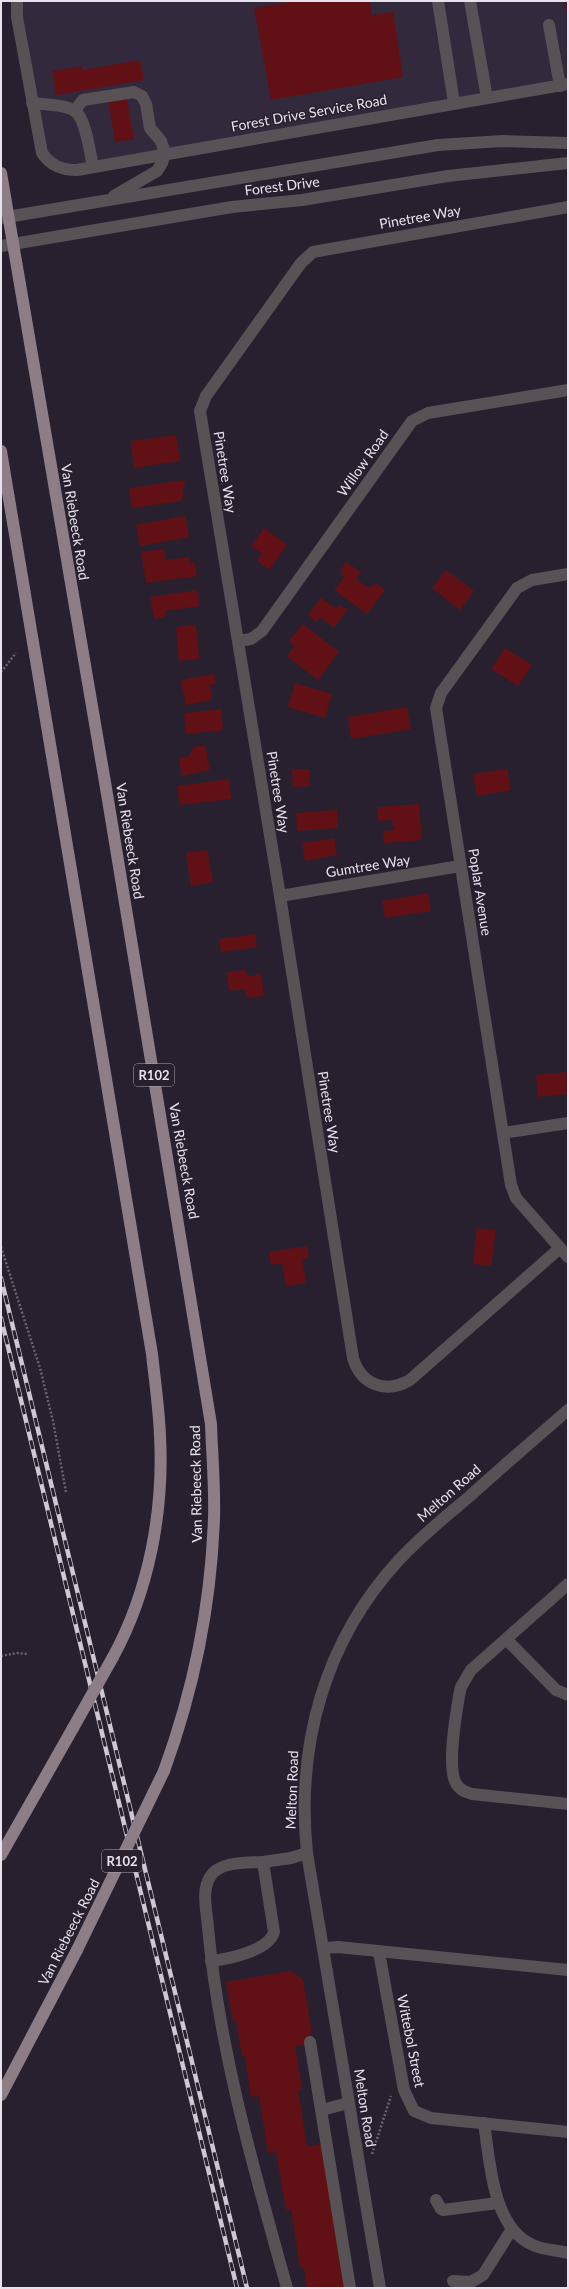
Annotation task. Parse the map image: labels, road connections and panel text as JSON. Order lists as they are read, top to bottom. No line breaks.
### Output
{"streets":{"main road":["Van Riebeeck Road","R102"],"street":["Forest Drive Service Road","Forest Drive","Pinetree Way","Willow Road","Gumtree Way","Poplar Avenue","Melton Road","Wittebol Street"]},"crossings":[["Forest Drive","Van Riebeeck Road"],["Pinetree Way","Willow Road"],["Pinetree Way","Gumtree Way"],["Pinetree Way","Poplar Avenue"],["Gumtree Way","Poplar Avenue"]]}
